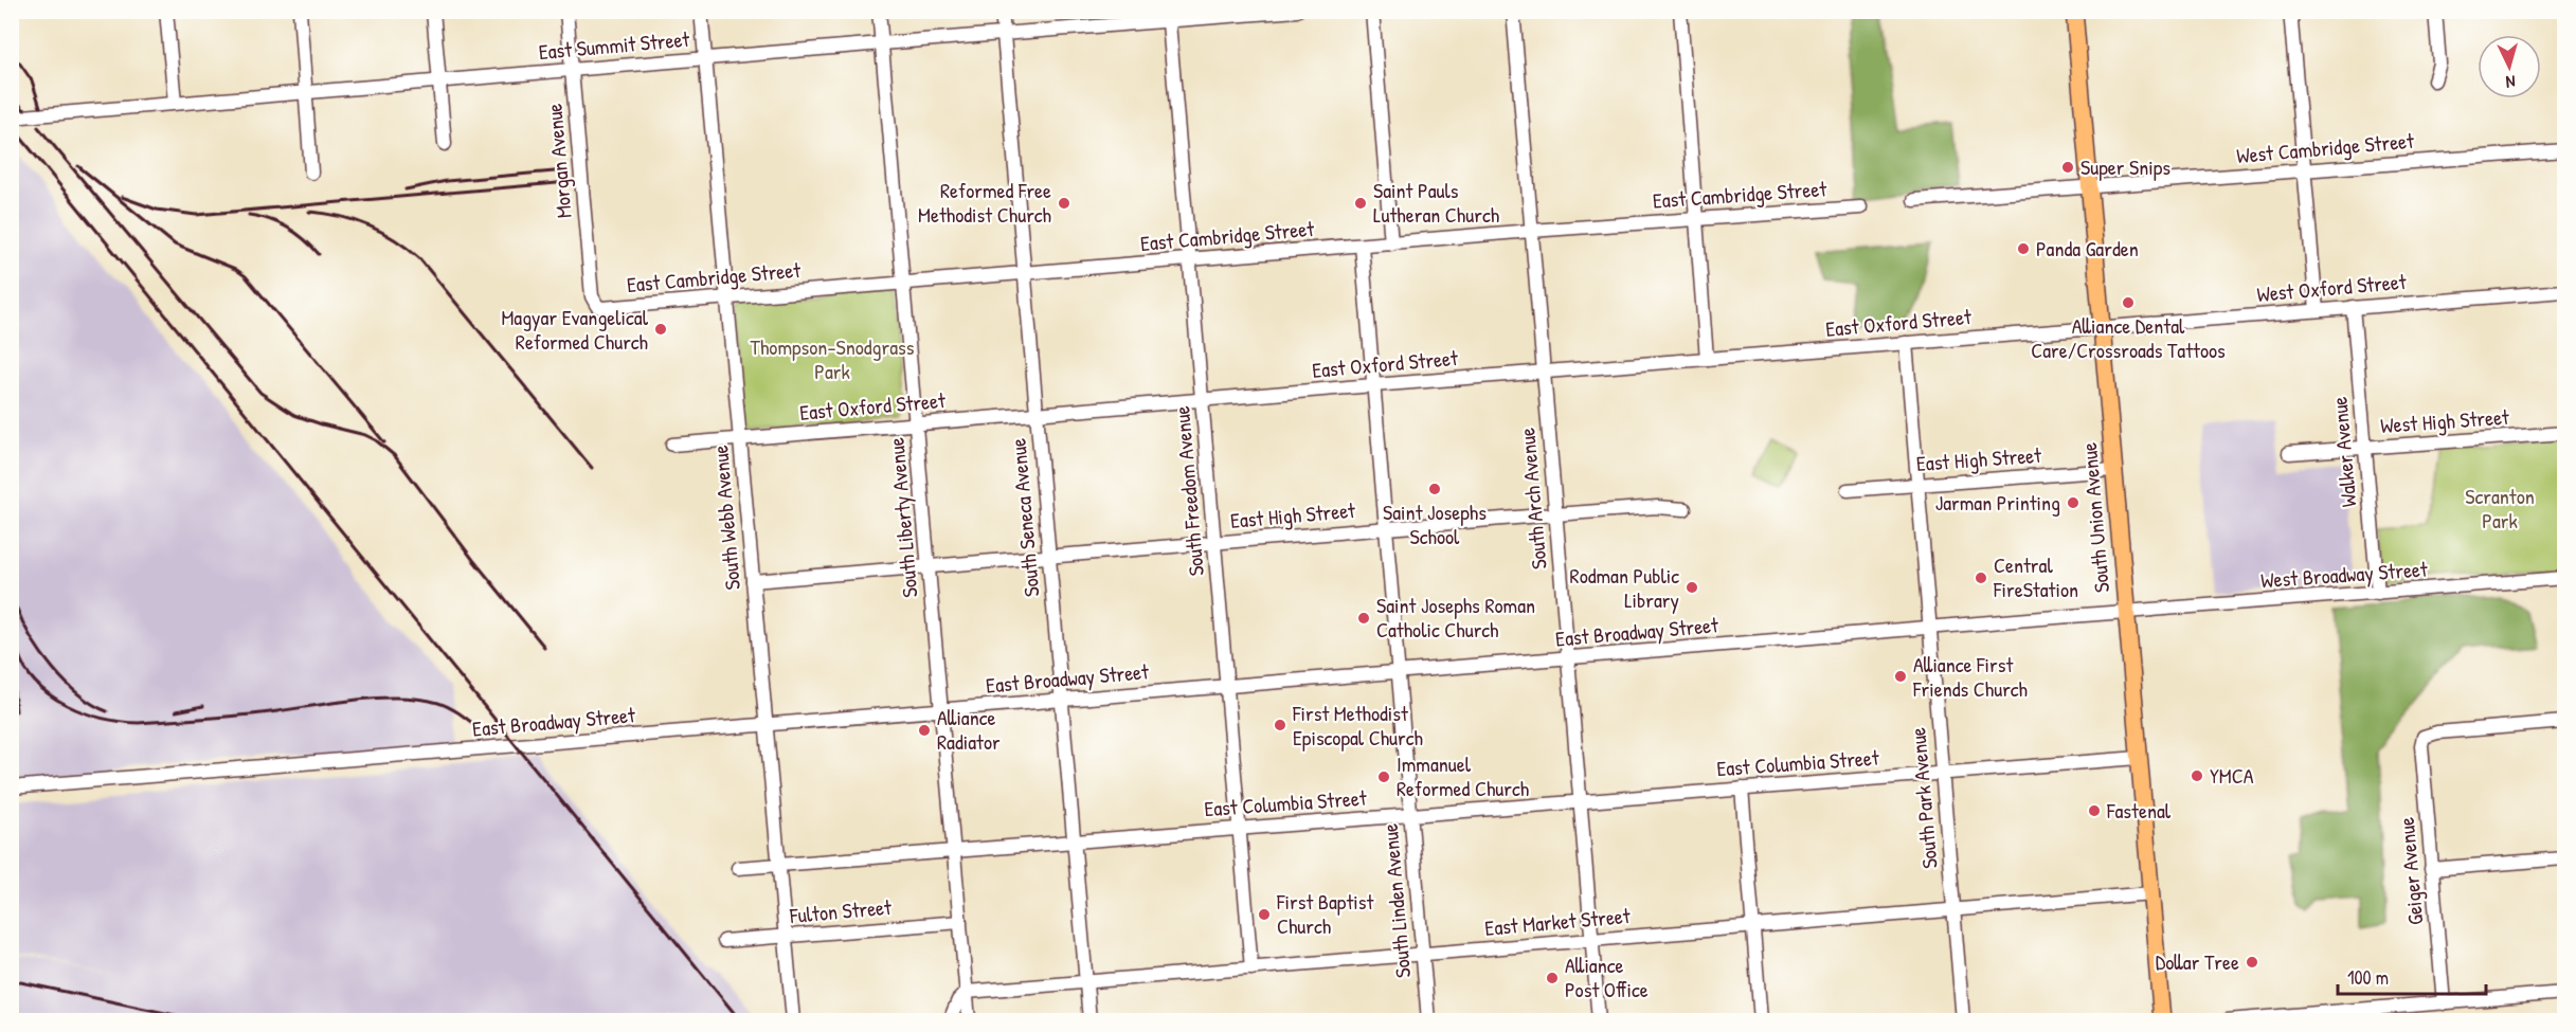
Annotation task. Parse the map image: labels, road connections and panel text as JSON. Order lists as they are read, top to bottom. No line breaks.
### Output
{"streets":{"main road":["South Union Avenue"],"street":["East Summit Street","West Cambridge Street","Morgan Avenue","East Cambridge Street","West Oxford Street","East Oxford Street","West High Street","Walker Avenue","East High Street","South Freedom Avenue","South Arch Avenue","South Webb Avenue","South Liberty Avenue","South Seneca Avenue","West Broadway Street","East Broadway Street","East Columbia Street","South Park Avenue","Geiger Avenue","South Linden Avenue","Fulton Street","East Market Street"]},"crossings":[["East Summit Street","Morgan Avenue"],["East Summit Street","South Freedom Avenue"],["East Summit Street","South Webb Avenue"],["East Summit Street","South Liberty Avenue"],["East Summit Street","South Seneca Avenue"],["West Cambridge Street","South Union Avenue"],["Morgan Avenue","East Cambridge Street"],["East Cambridge Street","South Freedom Avenue"],["East Cambridge Street","South Arch Avenue"],["East Cambridge Street","South Webb Avenue"],["East Cambridge Street","South Liberty Avenue"],["East Cambridge Street","South Seneca Avenue"],["East Cambridge Street","South Linden Avenue"],["West Oxford Street","East Oxford Street"],["West Oxford Street","Walker Avenue"],["West Oxford Street","South Union Avenue"],["East Oxford Street","South Freedom Avenue"],["East Oxford Street","South Arch Avenue"],["East Oxford Street","South Webb Avenue"],["East Oxford Street","South Liberty Avenue"],["East Oxford Street","South Seneca Avenue"],["East Oxford Street","South Union Avenue"],["East Oxford Street","South Park Avenue"],["East Oxford Street","South Linden Avenue"],["West High Street","Walker Avenue"],["Walker Avenue","West Broadway Street"],["East High Street","South Freedom Avenue"],["East High Street","South Arch Avenue"],["East High Street","South Webb Avenue"],["East High Street","South Liberty Avenue"],["East High Street","South Seneca Avenue"],["East High Street","South Union Avenue"],["East High Street","South Park Avenue"],["East High Street","South Linden Avenue"],["South Freedom Avenue","East Broadway Street"],["South Freedom Avenue","East Columbia Street"],["South Freedom Avenue","East Market Street"],["South Arch Avenue","East Broadway Street"],["South Arch Avenue","East Columbia Street"],["South Arch Avenue","East Market Street"],["South Webb Avenue","East Broadway Street"],["South Webb Avenue","East Columbia Street"],["South Webb Avenue","Fulton Street"],["South Liberty Avenue","East Broadway Street"],["South Liberty Avenue","East Columbia Street"],["South Liberty Avenue","Fulton Street"],["South Liberty Avenue","East Market Street"],["South Seneca Avenue","East Broadway Street"],["South Seneca Avenue","East Columbia Street"],["South Seneca Avenue","East Market Street"],["South Union Avenue","West Broadway Street"],["South Union Avenue","East Broadway Street"],["South Union Avenue","East Columbia Street"],["South Union Avenue","East Market Street"],["West Broadway Street","East Broadway Street"],["East Broadway Street","South Park Avenue"],["East Broadway Street","South Linden Avenue"],["East Columbia Street","South Park Avenue"],["East Columbia Street","South Linden Avenue"],["South Park Avenue","East Market Street"],["South Linden Avenue","East Market Street"]],"parks":["Thompson-Snodgrass Park","Scranton Park"],"places":["Super Snips","Reformed Free Methodist Church","Saint Pauls Lutheran Church","Panda Garden","Alliance Dental Care/Crossroads Tattoos","Magyar Evangelical Reformed Church","Saint Josephs School","Jarman Printing","Central FireStation","Rodman Public Library","Saint Josephs Roman Catholic Church","Alliance First Friends Church","First Methodist Episcopal Church","Alliance Radiator","YMCA","Immanuel Reformed Church","Fastenal","First Baptist Church","Dollar Tree","Alliance Post Office"],"scale_bar":"100 m","north":"bottom"}
